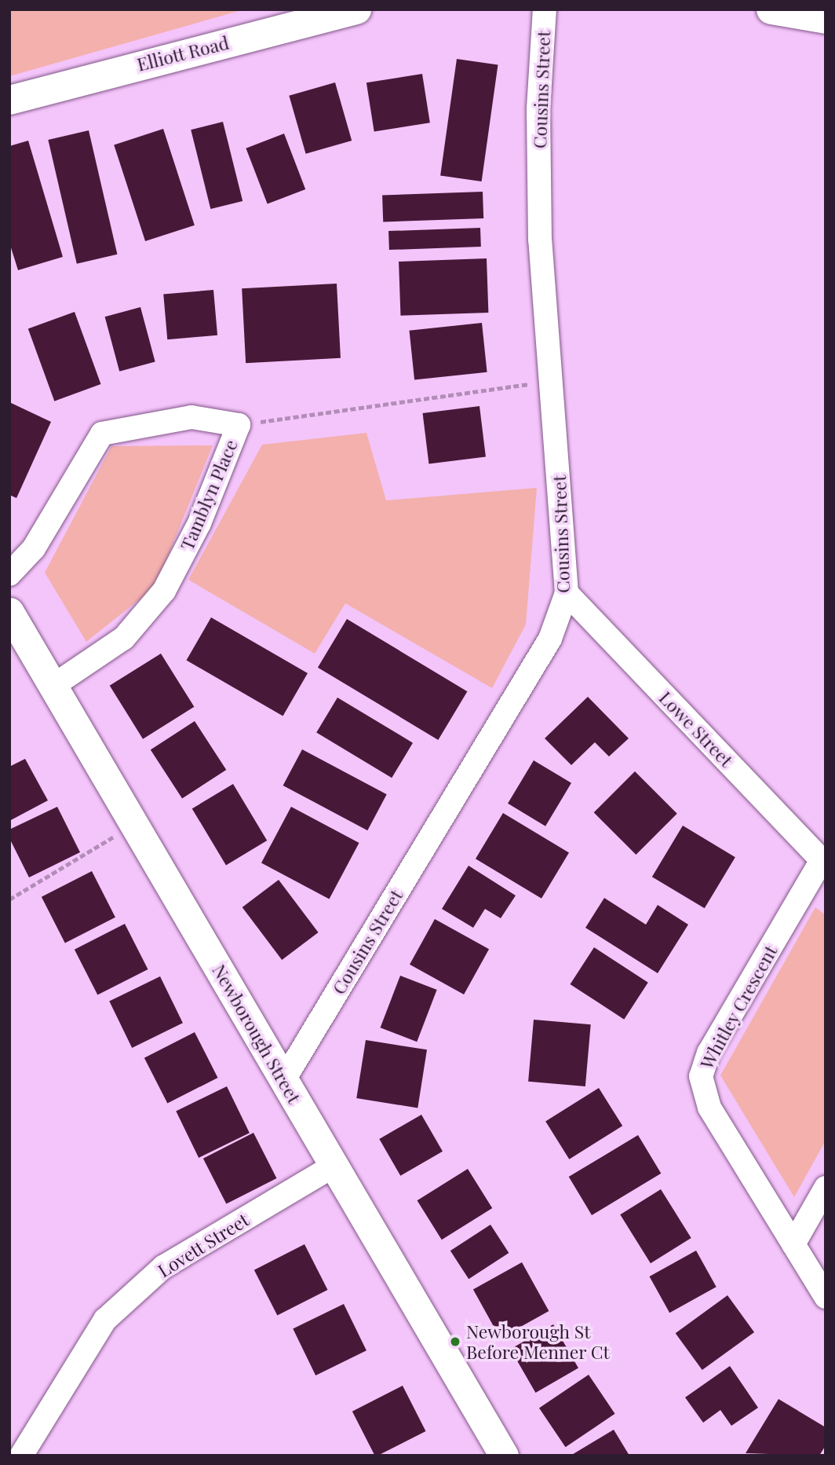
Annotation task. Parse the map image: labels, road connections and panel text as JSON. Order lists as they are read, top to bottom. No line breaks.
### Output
{"streets":{"street":["Elliott Road","Cousins Street","Tamblyn Place","Lowe Street","Whitley Crescent","Newborough Street","Lovett Street"]},"crossings":[["Cousins Street","Lowe Street"],["Cousins Street","Newborough Street"],["Tamblyn Place","Newborough Street"],["Lowe Street","Whitley Crescent"],["Newborough Street","Lovett Street"]],"places":["Newborough St Before Menner Ct"]}
